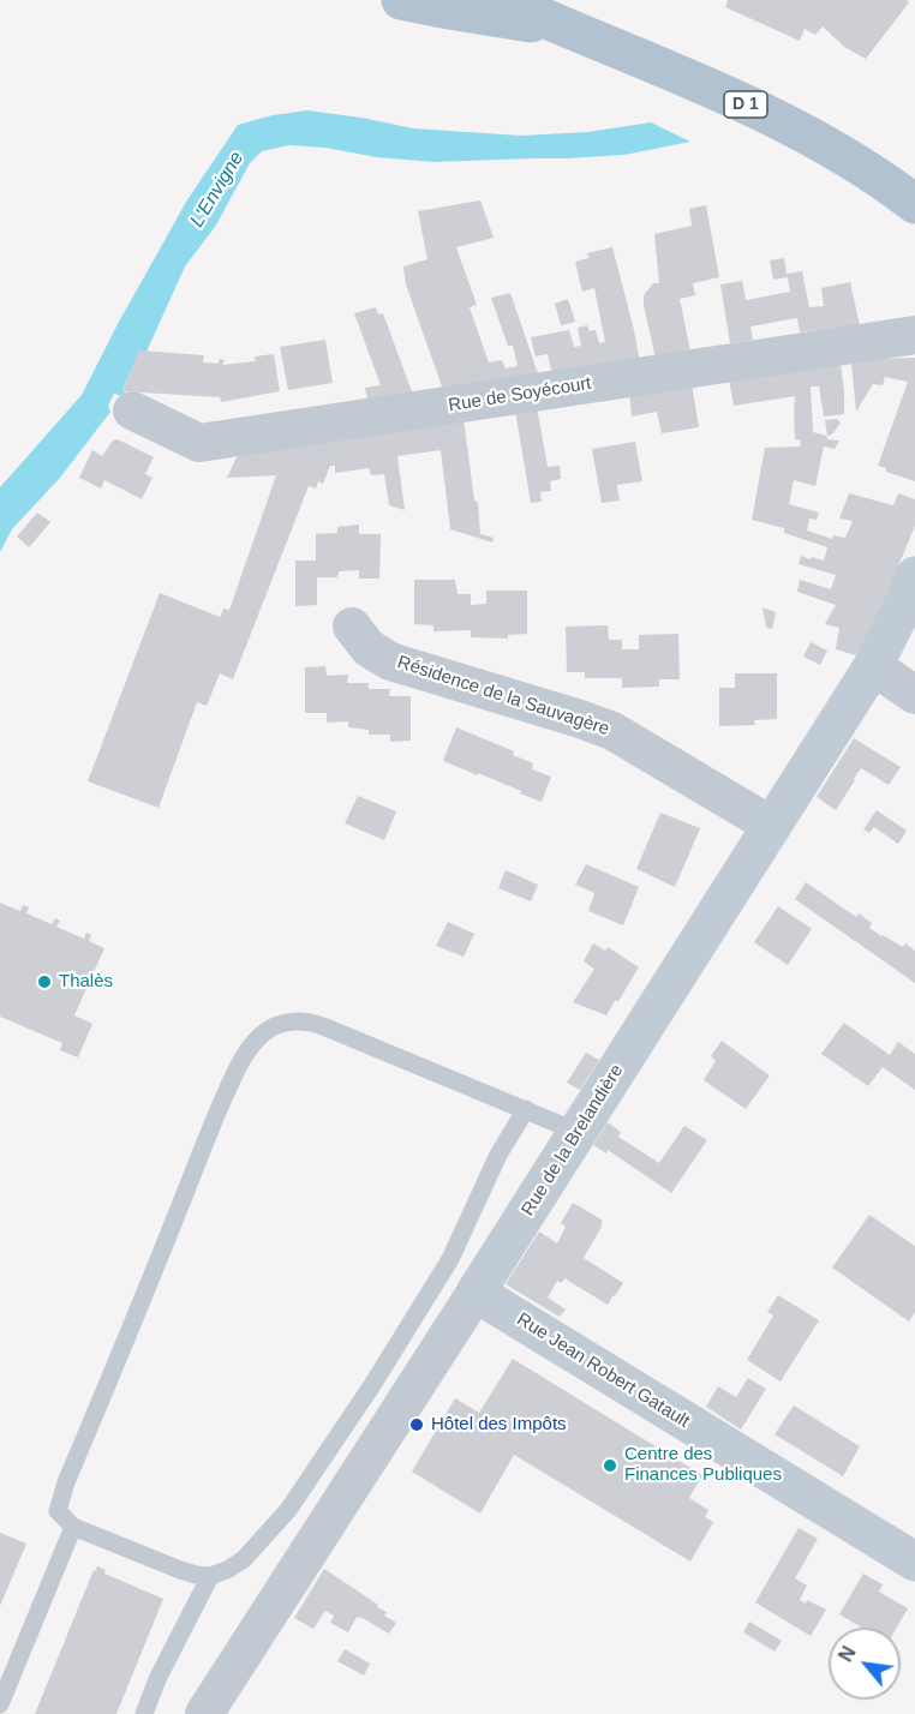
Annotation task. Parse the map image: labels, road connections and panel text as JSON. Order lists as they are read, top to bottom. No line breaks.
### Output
{"streets":{"main road":["D 1"],"street":["Rue de Soyécourt","Résidence de la Sauvagère","Rue de la Brelandière","Rue Jean Robert Gatault"]},"crossings":[["Résidence de la Sauvagère","Rue de la Brelandière"],["Rue de la Brelandière","Rue Jean Robert Gatault"]],"water":["L'Envigne"],"places":["Thalès","Hôtel des Impôts","Centre des Finances Publiques"],"north":"top left"}
